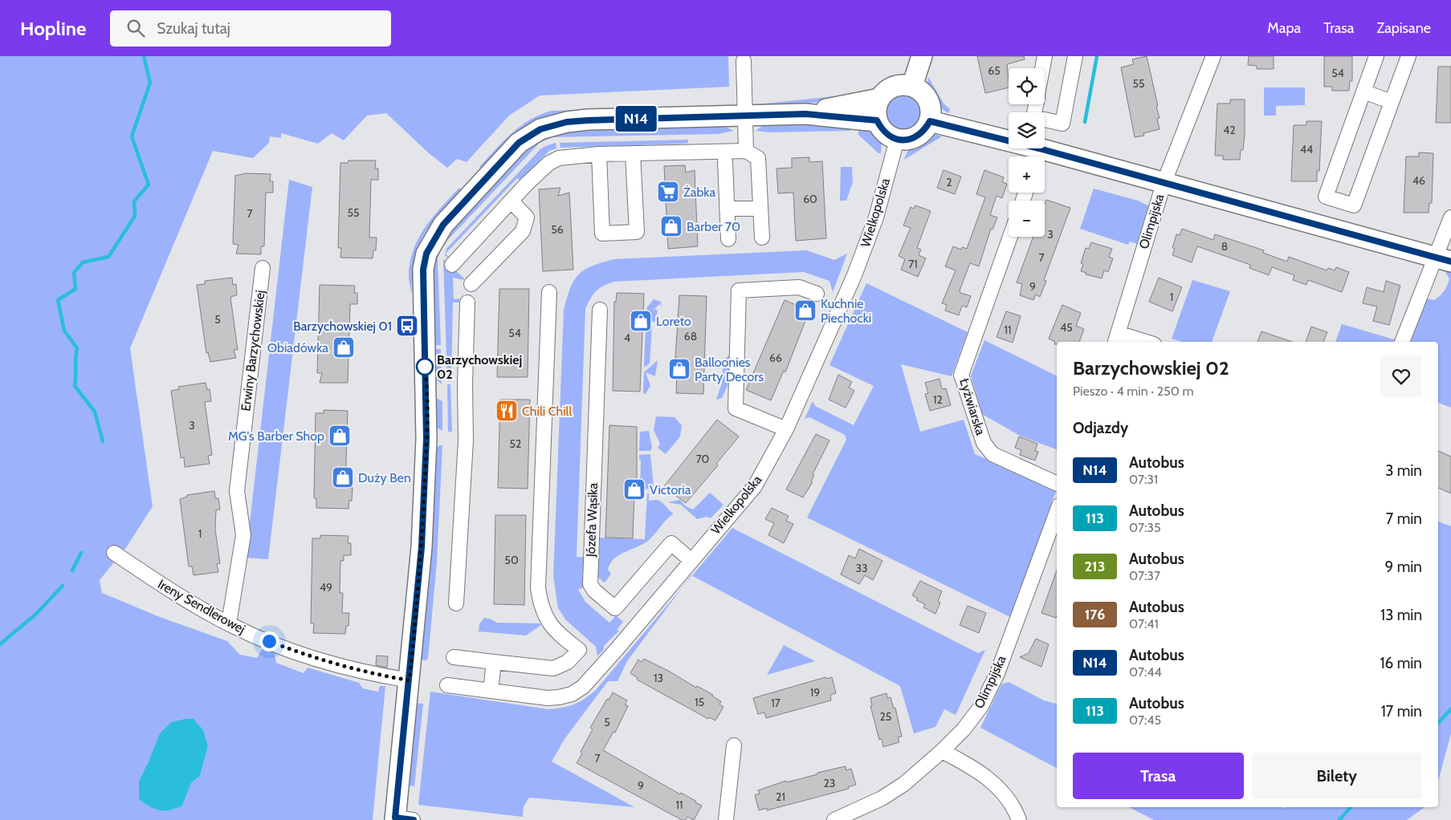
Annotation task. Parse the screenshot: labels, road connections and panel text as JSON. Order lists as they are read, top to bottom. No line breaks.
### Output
{"streets":{"street":["Wielkopolska","Olimpijska","Erwiny Barzychowskiej","Łyżwiarska","Józefa Wąsika","Ireny Sendlerowej"]},"crossings":[["Wielkopolska","Józefa Wąsika"],["Erwiny Barzychowskiej","Ireny Sendlerowej"]],"places":{"supermarket":["Żabka"],"shop":["Barber 70","Kuchnie Piechocki","Loreto","Obiadówka","Balloonies Party Decors","MG's Barber Shop","Duży Ben","Victoria"],"bus stop":["Barzychowskiej 01"],"other":["Barzychowskiej 02"],"restaurant":["Chili Chill"]},"lines":["bus line N14"],"house_numbers":["65","54","55","42","44","46","2","60","55","7","56","3","8","7","71","9","1","5","45","11","54","68","4","66","12","3","52","70","1","50","33","49","13","19","15","17","25","5","7","23","9","21","11"],"page":{"header":"Hopline","search":"Szukaj tutaj","nav":["Mapa","Trasa","Zapisane"],"on_map":"N14","map_buttons":["+","−"],"heading":[["Barzychowskiej 02","Pieszo · 4 min · 250 m"],"Odjazdy"],"list":[{"mark":"N14","name":"Autobus","note":"07:31","value":"3 min"},{"mark":"113","name":"Autobus","note":"07:35","value":"7 min"},{"mark":"213","name":"Autobus","note":"07:37","value":"9 min"},{"mark":"176","name":"Autobus","note":"07:41","value":"13 min"},{"mark":"N14","name":"Autobus","note":"07:44","value":"16 min"},{"mark":"113","name":"Autobus","note":"07:45","value":"17 min"}],"buttons":["Trasa","Bilety"]}}
